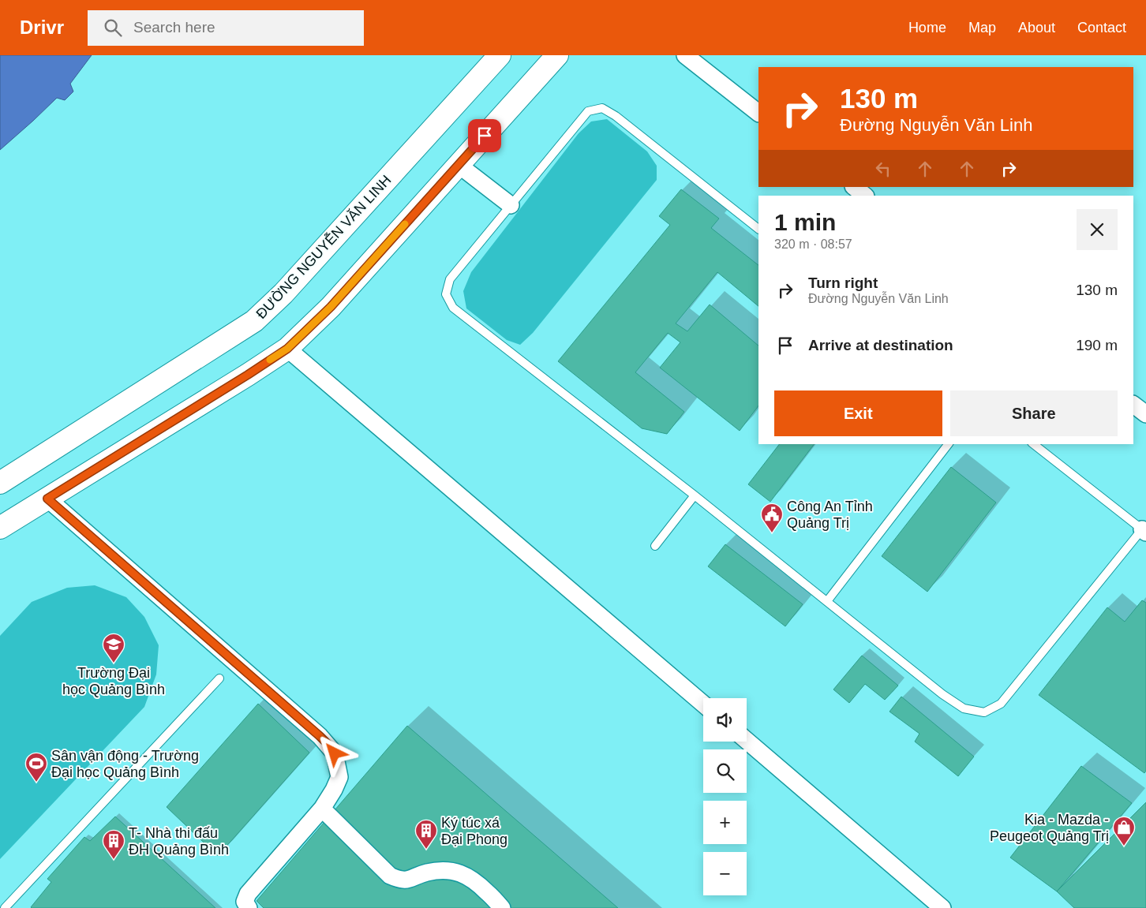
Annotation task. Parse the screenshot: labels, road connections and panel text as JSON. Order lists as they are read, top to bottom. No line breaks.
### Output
{"streets":{"street":["ĐƯỜNG NGUYỄN VĂN LINH"]},"places":{"public building":["Công An Tỉnh Quảng Trị"],"school or university":["Trường Đại học Quảng Bình"],"sports":["Sân vận động - Trường Đại học Quảng Bình"],"shop":["Kia - Mazda - Peugeot Quảng Trị"],"building":["Ký túc xá Đại Phong","T- Nhà thi đấu ĐH Quảng Bình"]},"page":{"header":"Drivr","search":"Search here","nav":["Home","Map","About","Contact"],"turn":["130 m","Đường Nguyễn Văn Linh"],"heading":["1 min","320 m · 08:57"],"list":[{"name":"Turn right","note":"Đường Nguyễn Văn Linh","value":"130 m"},{"name":"Arrive at destination","value":"190 m"}],"buttons":["Exit","Share"],"map_buttons":["+","−"]}}
